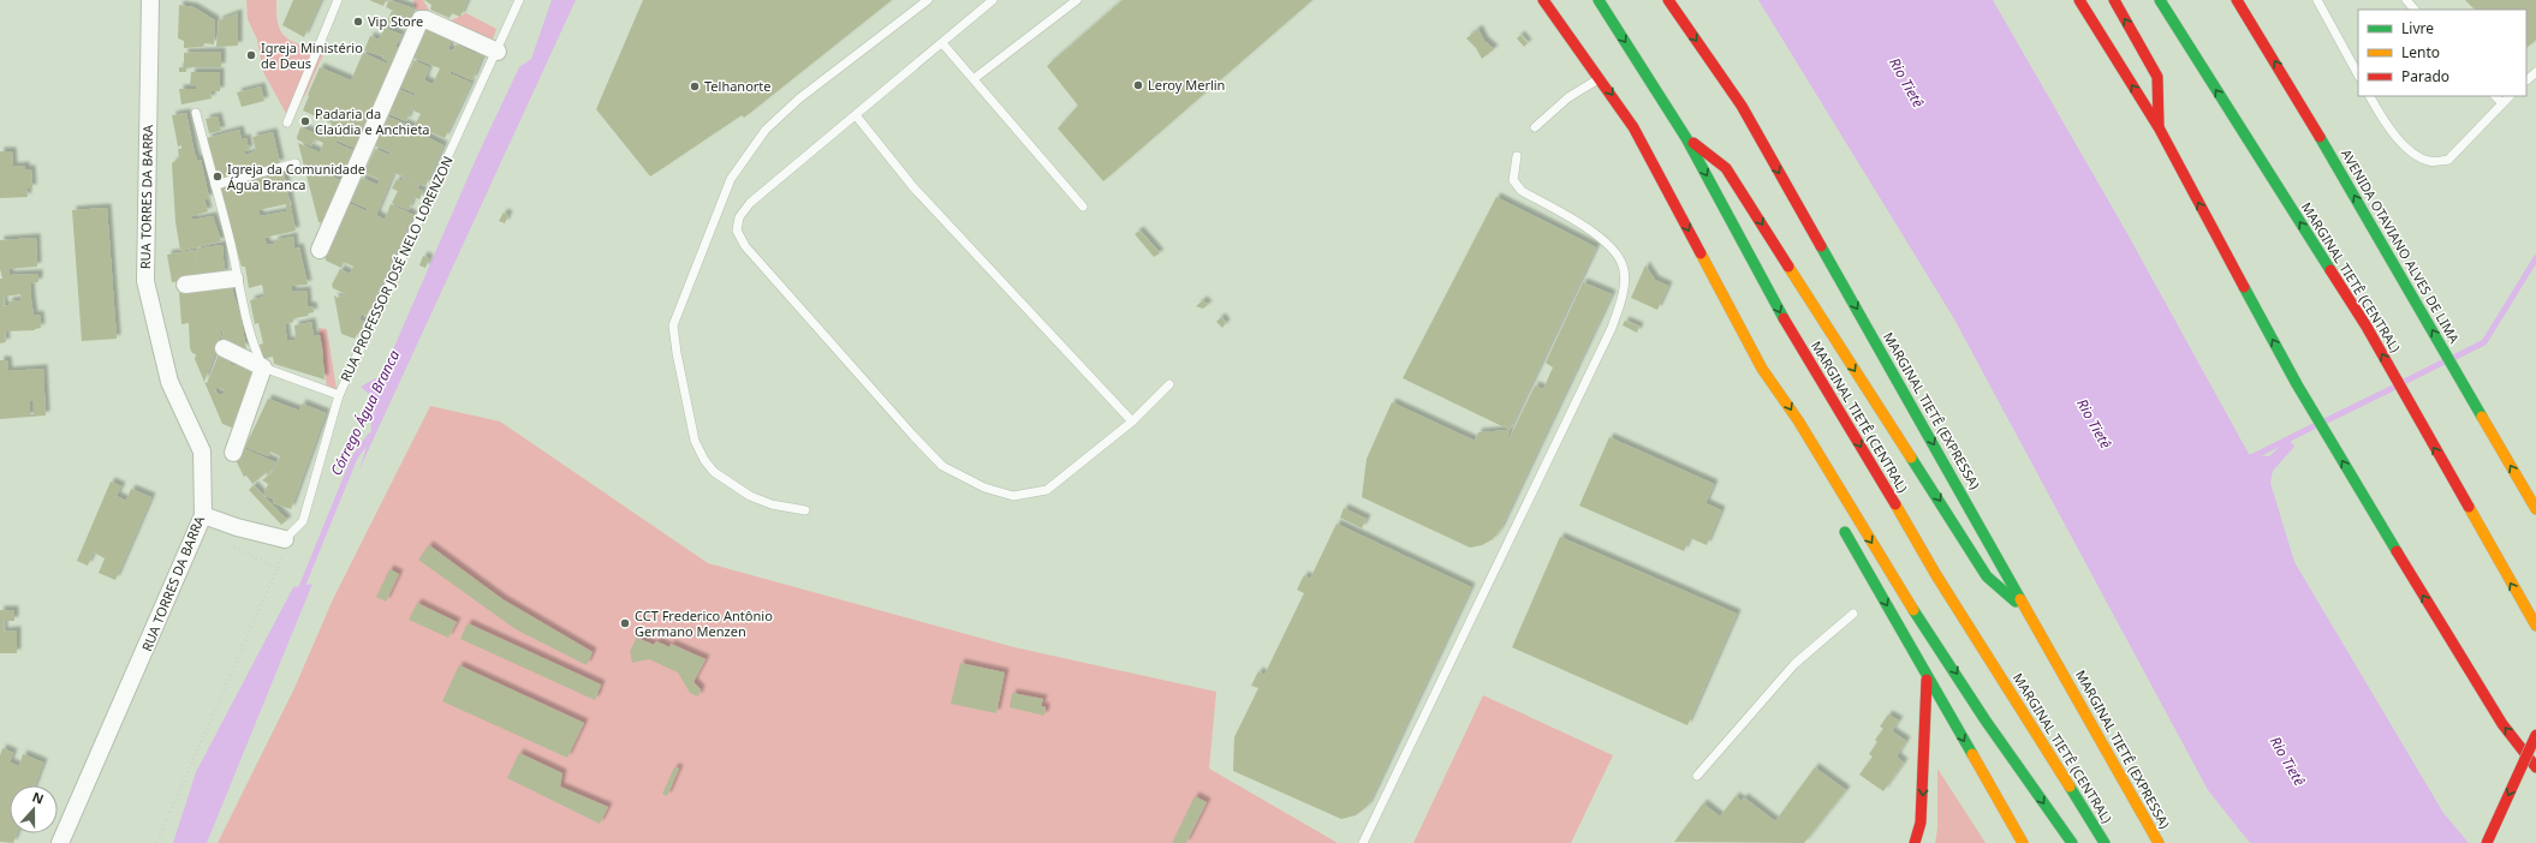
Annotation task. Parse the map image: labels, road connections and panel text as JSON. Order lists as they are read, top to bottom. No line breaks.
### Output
{"streets":{"main road":["AVENIDA OTAVIANO ALVES DE LIMA","MARGINAL TIETÊ (CENTRAL)","MARGINAL TIETÊ (EXPRESSA)"],"street":["RUA TORRES DA BARRA"],"lane":["RUA PROFESSOR JOSÉ NELO LORENZON"]},"one_way":["AVENIDA OTAVIANO ALVES DE LIMA"],"water":["Rio Tietê","Córrego Água Branca"],"places":["Vip Store","Igreja Ministério de Deus","Leroy Merlin","Telhanorte","Padaria da Claúdia e Anchieta","Igreja da Comunidade Água Branca","CCT Frederico Antônio Germano Menzen"],"legend":["Livre","Lento","Parado"],"north":"top"}
